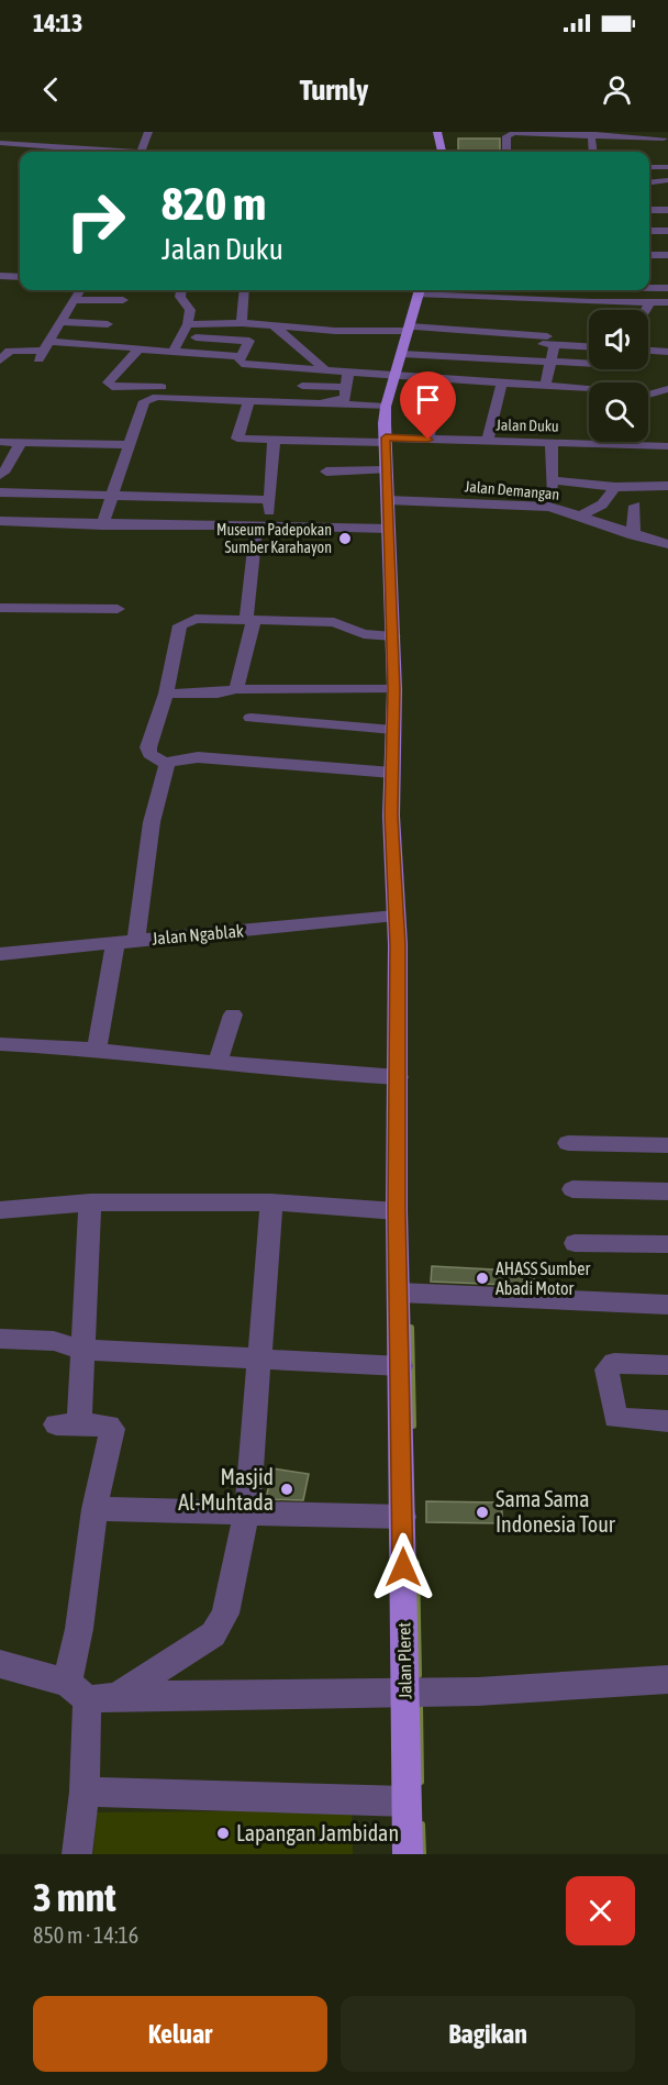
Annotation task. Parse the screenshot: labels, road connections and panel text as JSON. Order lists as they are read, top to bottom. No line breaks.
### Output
{"streets":{"main road":["Jalan Pleret"],"street":["Jalan Duku","Jalan Demangan","Jalan Ngablak"]},"crossings":[["Jalan Duku","Jalan Pleret"],["Jalan Demangan","Jalan Pleret"],["Jalan Ngablak","Jalan Pleret"]],"places":["Museum Padepokan Sumber Karahayon","AHASS Sumber Abadi Motor","Masjid Al-Muhtada","Sama Sama Indonesia Tour","Lapangan Jambidan"],"page":{"status":"14:13","header":"Turnly","turn":["820 m","Jalan Duku"],"heading":["3 mnt","850 m · 14:16"],"buttons":["Keluar","Bagikan"]}}
